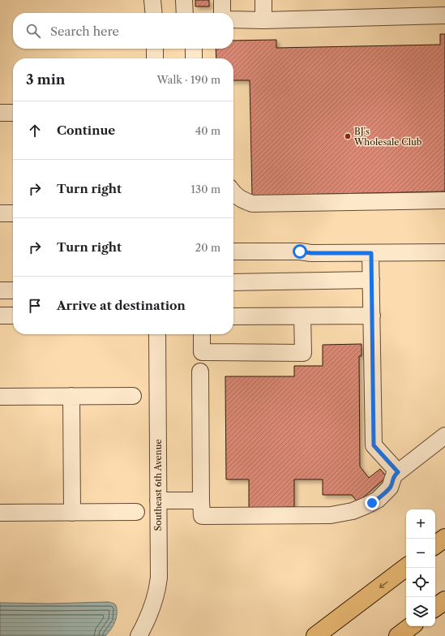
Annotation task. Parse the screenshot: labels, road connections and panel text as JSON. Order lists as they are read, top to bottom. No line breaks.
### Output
{"streets":{"street":["Southeast 6th Avenue"]},"places":["BJ's Wholesale Club"],"page":{"search":"Search here","heading":["3 min","Walk · 190 m"],"list":[["Continue","40 m"],["Turn right","130 m"],["Turn right","20 m"],"Arrive at destination"],"map_buttons":["+","−"]}}
